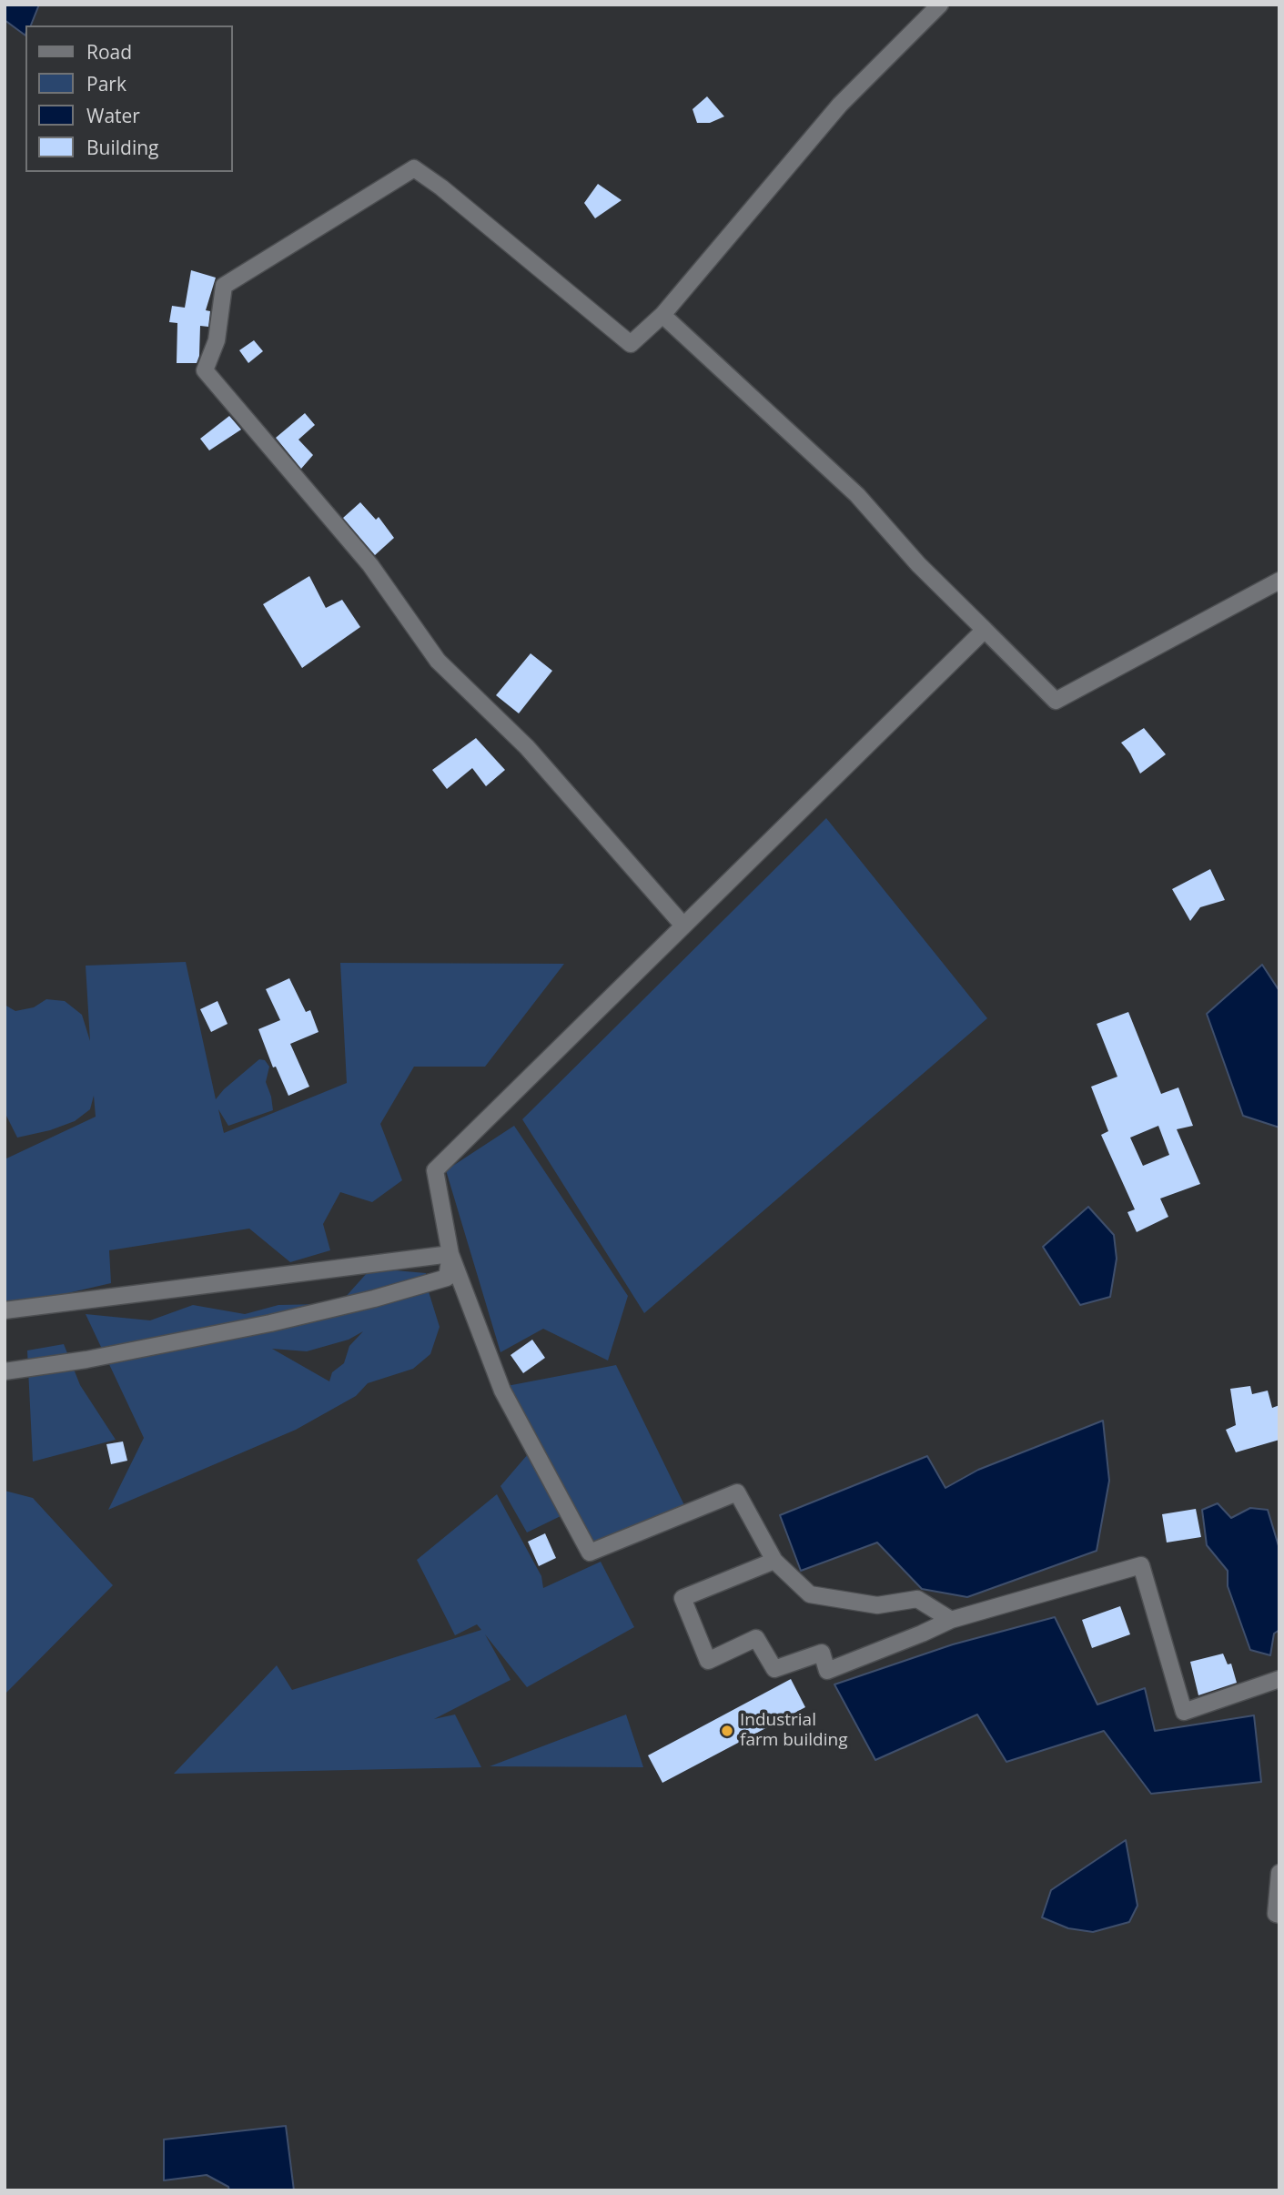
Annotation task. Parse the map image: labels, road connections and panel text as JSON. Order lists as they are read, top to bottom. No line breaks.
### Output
{"places":["Industrial farm building"],"legend":["Road","Park","Water","Building"]}
